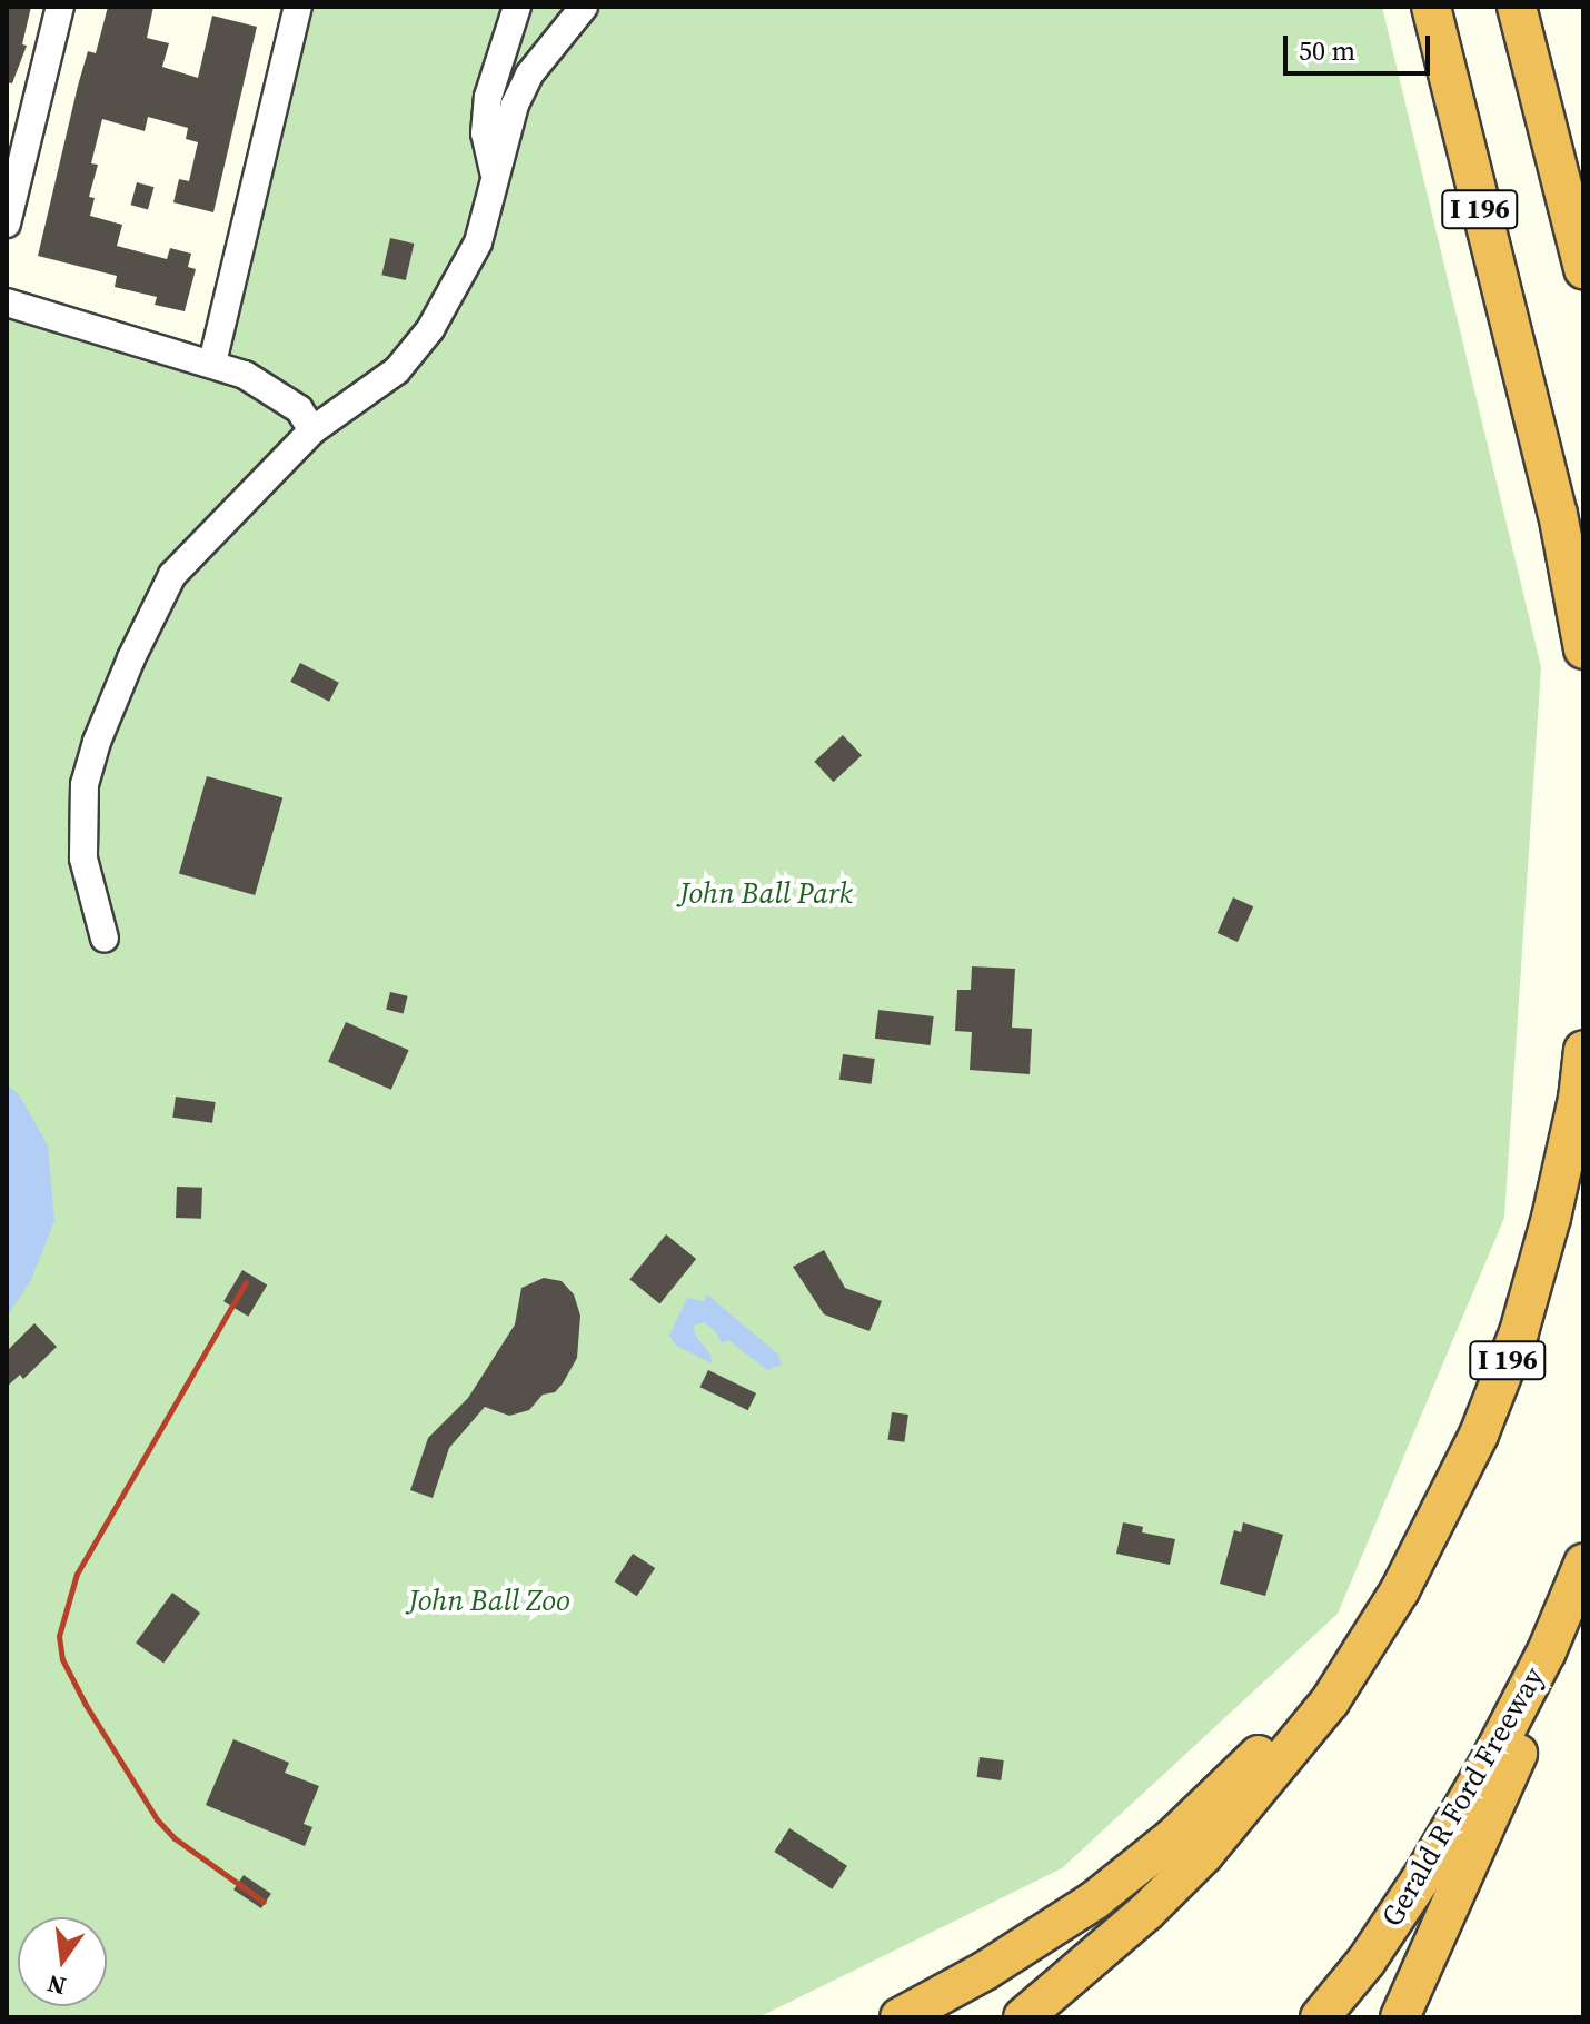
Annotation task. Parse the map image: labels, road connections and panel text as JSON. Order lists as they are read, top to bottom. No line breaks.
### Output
{"streets":{"highway":["I 196","Gerald R Ford Freeway"]},"parks":["John Ball Park","John Ball Zoo"],"scale_bar":"50 m","north":"bottom"}
